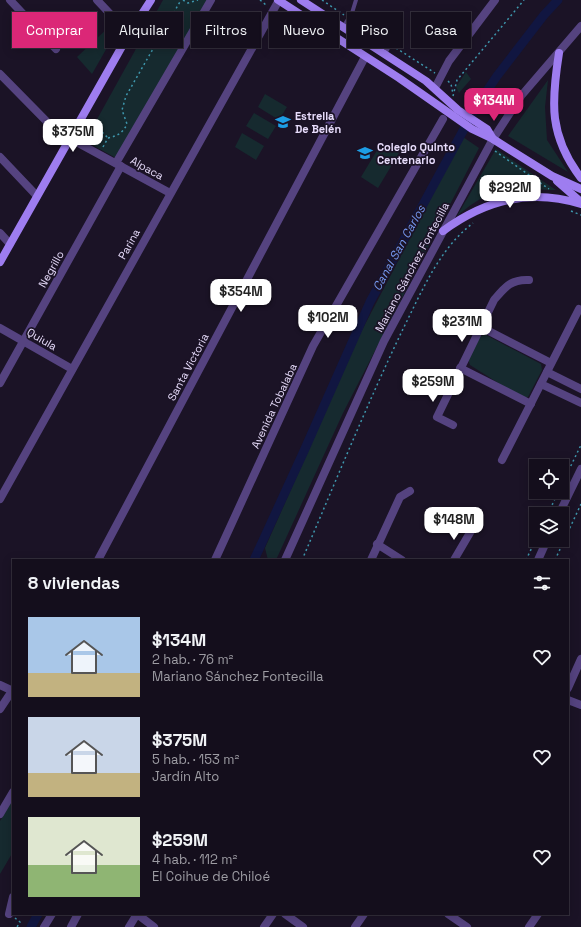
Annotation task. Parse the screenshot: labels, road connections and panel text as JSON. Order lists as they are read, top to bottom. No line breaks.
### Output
{"streets":{"street":["Alpaca","Parina","Mariano Sánchez Fontecilla","Negrillo","Quiula","Santa Victoria","Avenida Tobalaba"]},"crossings":[["Alpaca","Parina"],["Alpaca","Negrillo"],["Parina","Quiula"],["Negrillo","Quiula"]],"water":["Canal San Carlos"],"places":{"school or university":["Estrella De Belén","Colegio Quinto Centenario"]},"page":{"chip":["Comprar","Alquilar","Filtros","Nuevo","Piso","Casa"],"price":["$134M","$375M","$292M","$354M","$102M","$231M","$259M","$148M"],"heading":"8 viviendas","list":[{"name":"$134M","note":"2 hab. · 76 m² · Mariano Sánchez Fontecilla"},{"name":"$375M","note":"5 hab. · 153 m² · Jardín Alto"},{"name":"$259M","note":"4 hab. · 112 m² · El Coihue de Chiloé"}]}}
